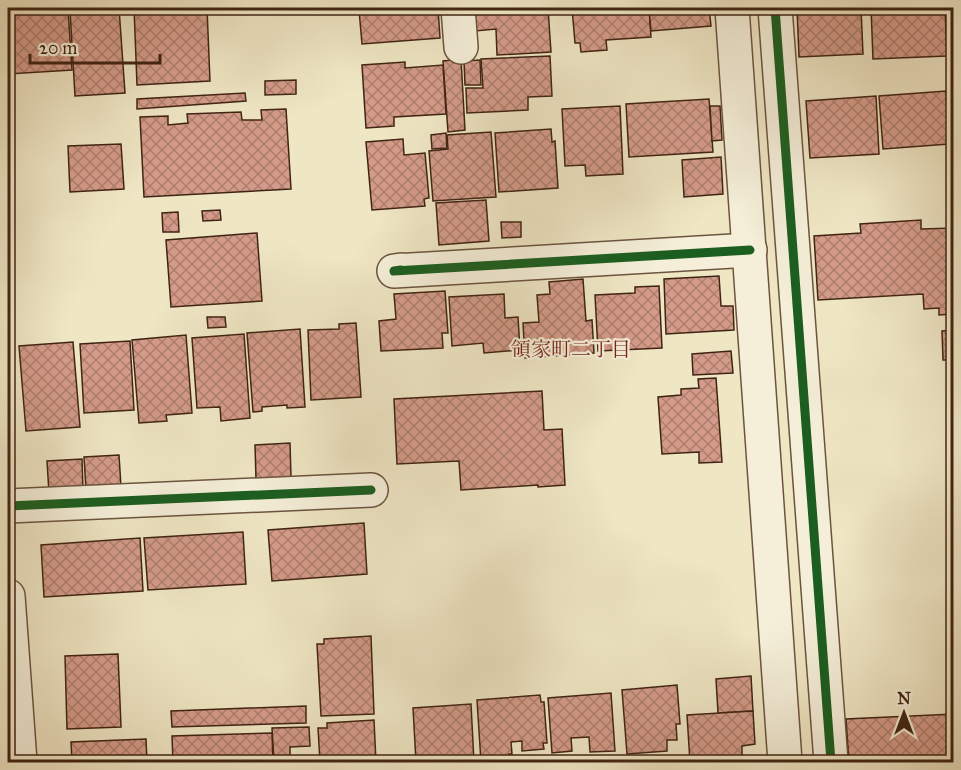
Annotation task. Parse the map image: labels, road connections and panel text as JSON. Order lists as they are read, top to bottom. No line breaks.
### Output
{"districts":["領家町二丁目"],"scale_bar":"20 m","north":"top"}
